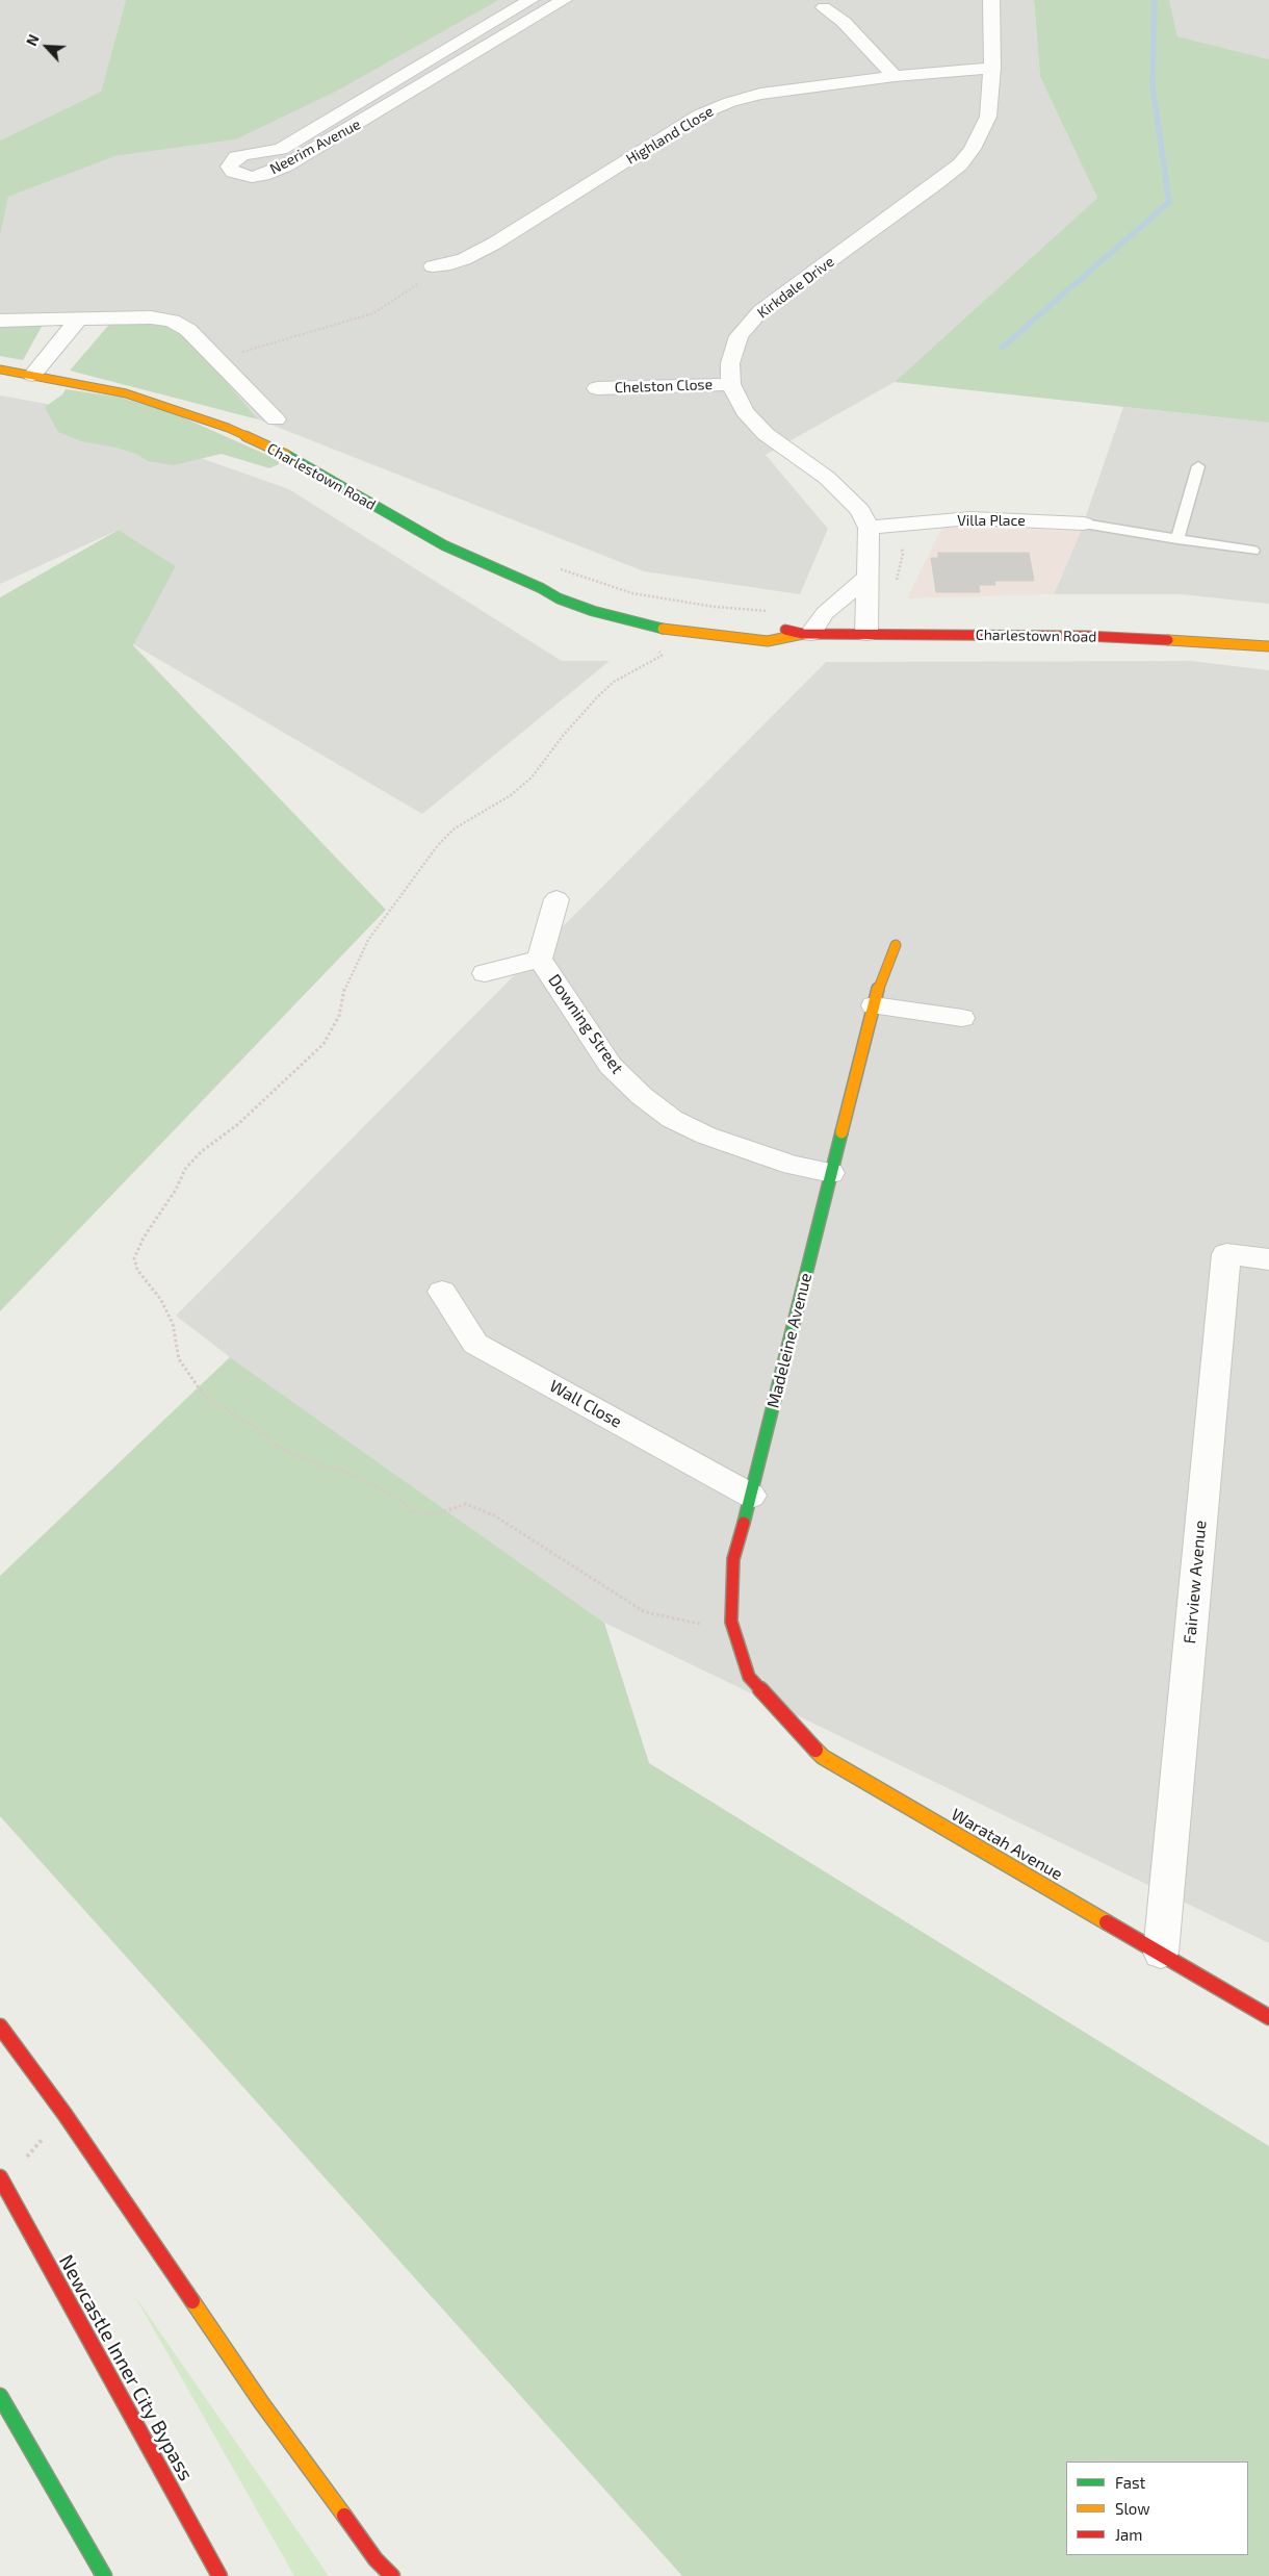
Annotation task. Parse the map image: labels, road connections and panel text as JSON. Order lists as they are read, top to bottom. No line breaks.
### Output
{"streets":{"main road":["Charlestown Road","Madeleine Avenue","Waratah Avenue","Newcastle Inner City Bypass"],"street":["Highland Close","Neerim Avenue","Kirkdale Drive","Chelston Close","Villa Place","Downing Street","Wall Close","Fairview Avenue"]},"crossings":[["Highland Close","Kirkdale Drive"],["Kirkdale Drive","Chelston Close"],["Downing Street","Madeleine Avenue"],["Madeleine Avenue","Wall Close"],["Madeleine Avenue","Waratah Avenue"],["Fairview Avenue","Waratah Avenue"]],"legend":["Fast","Slow","Jam"],"north":"top left"}
